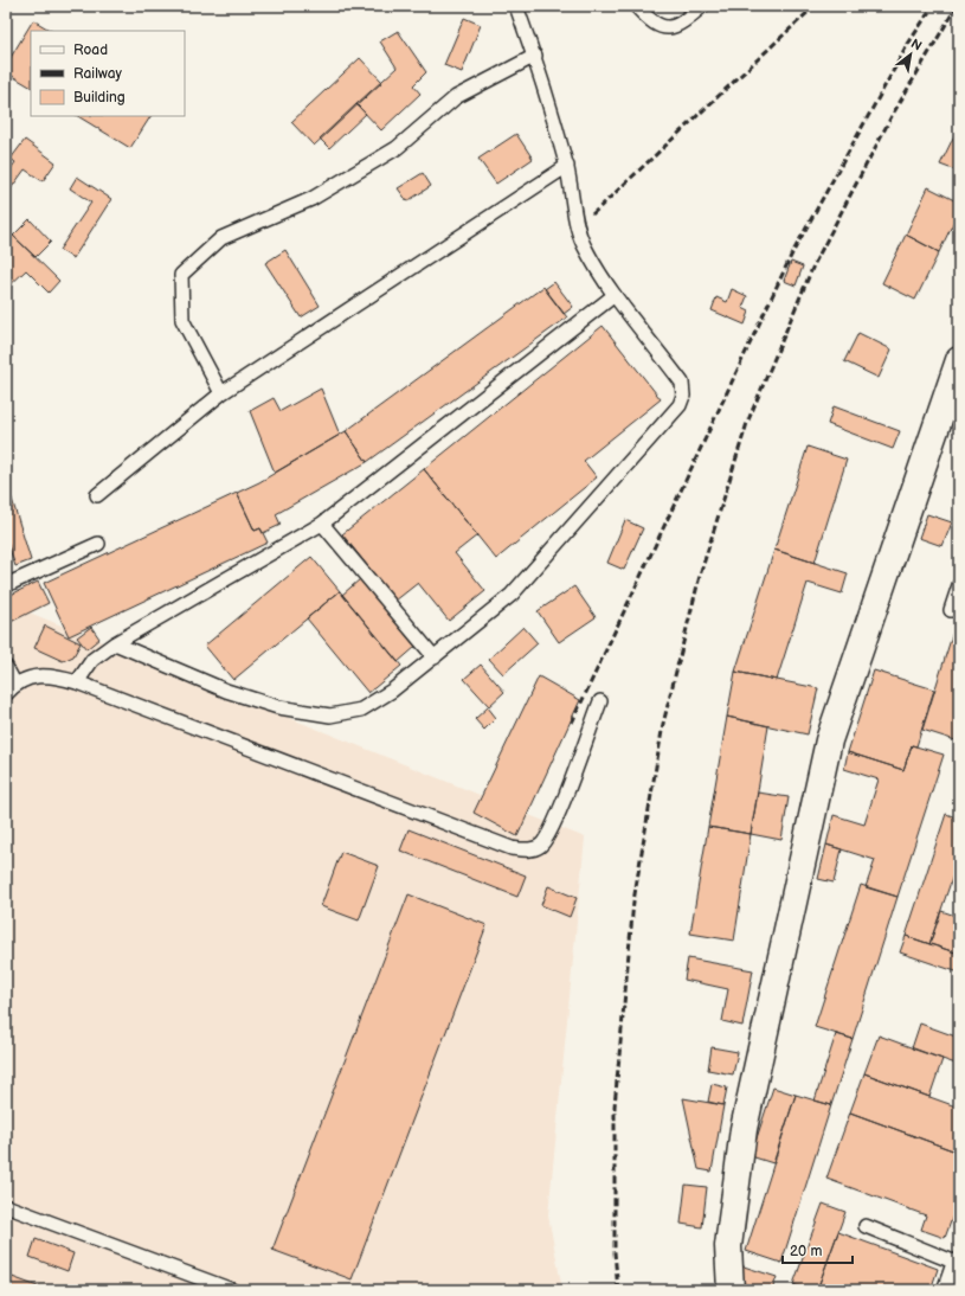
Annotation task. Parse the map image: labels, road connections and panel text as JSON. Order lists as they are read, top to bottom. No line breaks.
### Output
{"legend":["Road","Railway","Building"],"scale_bar":"20 m","north":"top right"}
